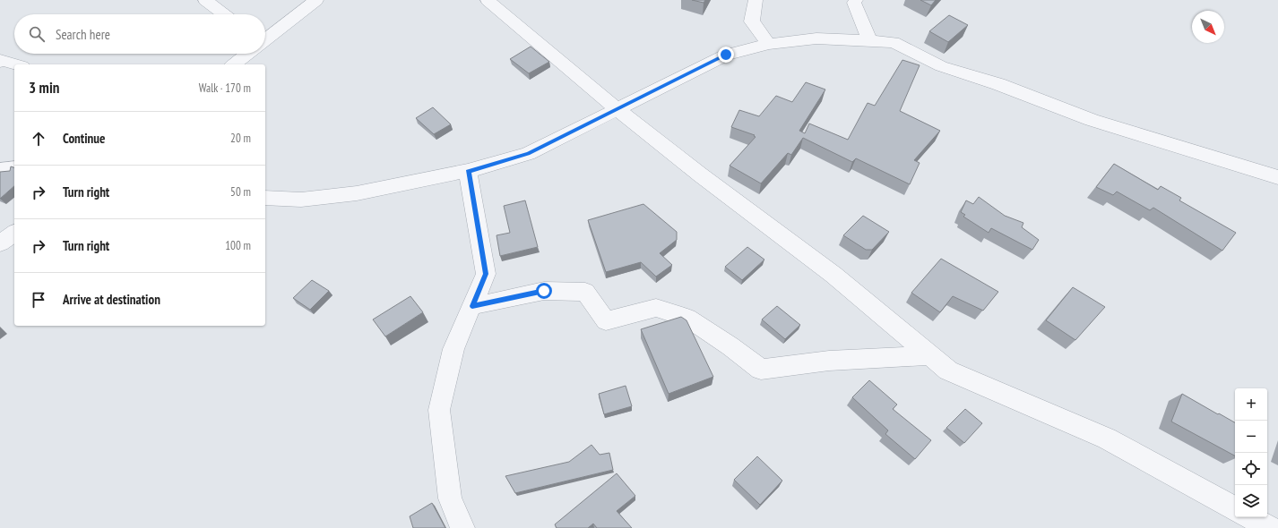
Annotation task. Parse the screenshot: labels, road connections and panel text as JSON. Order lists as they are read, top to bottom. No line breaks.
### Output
{"north":"bottom right","page":{"search":"Search here","heading":["3 min","Walk · 170 m"],"list":[["Continue","20 m"],["Turn right","50 m"],["Turn right","100 m"],"Arrive at destination"],"map_buttons":["+","−"]}}
